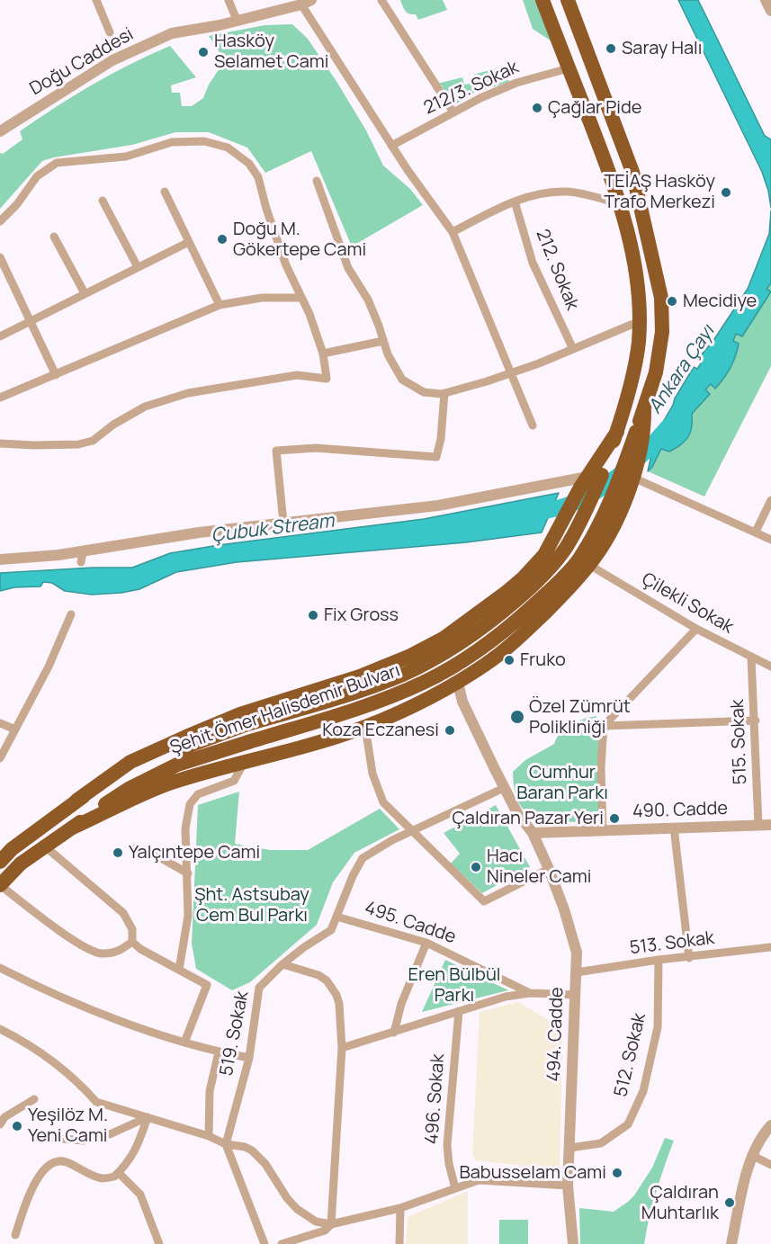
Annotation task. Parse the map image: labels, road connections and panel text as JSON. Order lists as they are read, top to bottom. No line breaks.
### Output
{"streets":{"highway":["Şehit Ömer Halisdemir Bulvarı"],"street":["Doğu Caddesi","212/3. Sokak","212. Sokak","Çilekli Sokak","515. Sokak","490. Cadde","495. Cadde","513. Sokak","519. Sokak","494. Cadde","512. Sokak","496. Sokak"]},"crossings":[["212/3. Sokak","Şehit Ömer Halisdemir Bulvarı"],["Çilekli Sokak","Şehit Ömer Halisdemir Bulvarı"],["Çilekli Sokak","515. Sokak"],["515. Sokak","490. Cadde"],["490. Cadde","494. Cadde"],["495. Cadde","519. Sokak"],["513. Sokak","494. Cadde"],["513. Sokak","512. Sokak"],["494. Cadde","512. Sokak"]],"water":["Ankara Çayı","Çubuk Stream"],"parks":["Cumhur Baran Parkı","Şht. Astsubay Cem Bul Parkı","Eren Bülbül Parkı"],"places":["Saray Halı","Hasköy Selamet Cami","Çağlar Pide","TEİAŞ Hasköy Trafo Merkezi","Doğu M. Gökertepe Cami","Mecidiye","Fix Gross","Fruko","Özel Zümrüt Polikliniği","Koza Eczanesi","Çaldıran Pazar Yeri","Yalçıntepe Cami","Hacı Nineler Cami","Yeşilöz M. Yeni Cami","Babusselam Cami","Çaldıran Muhtarlık"]}
